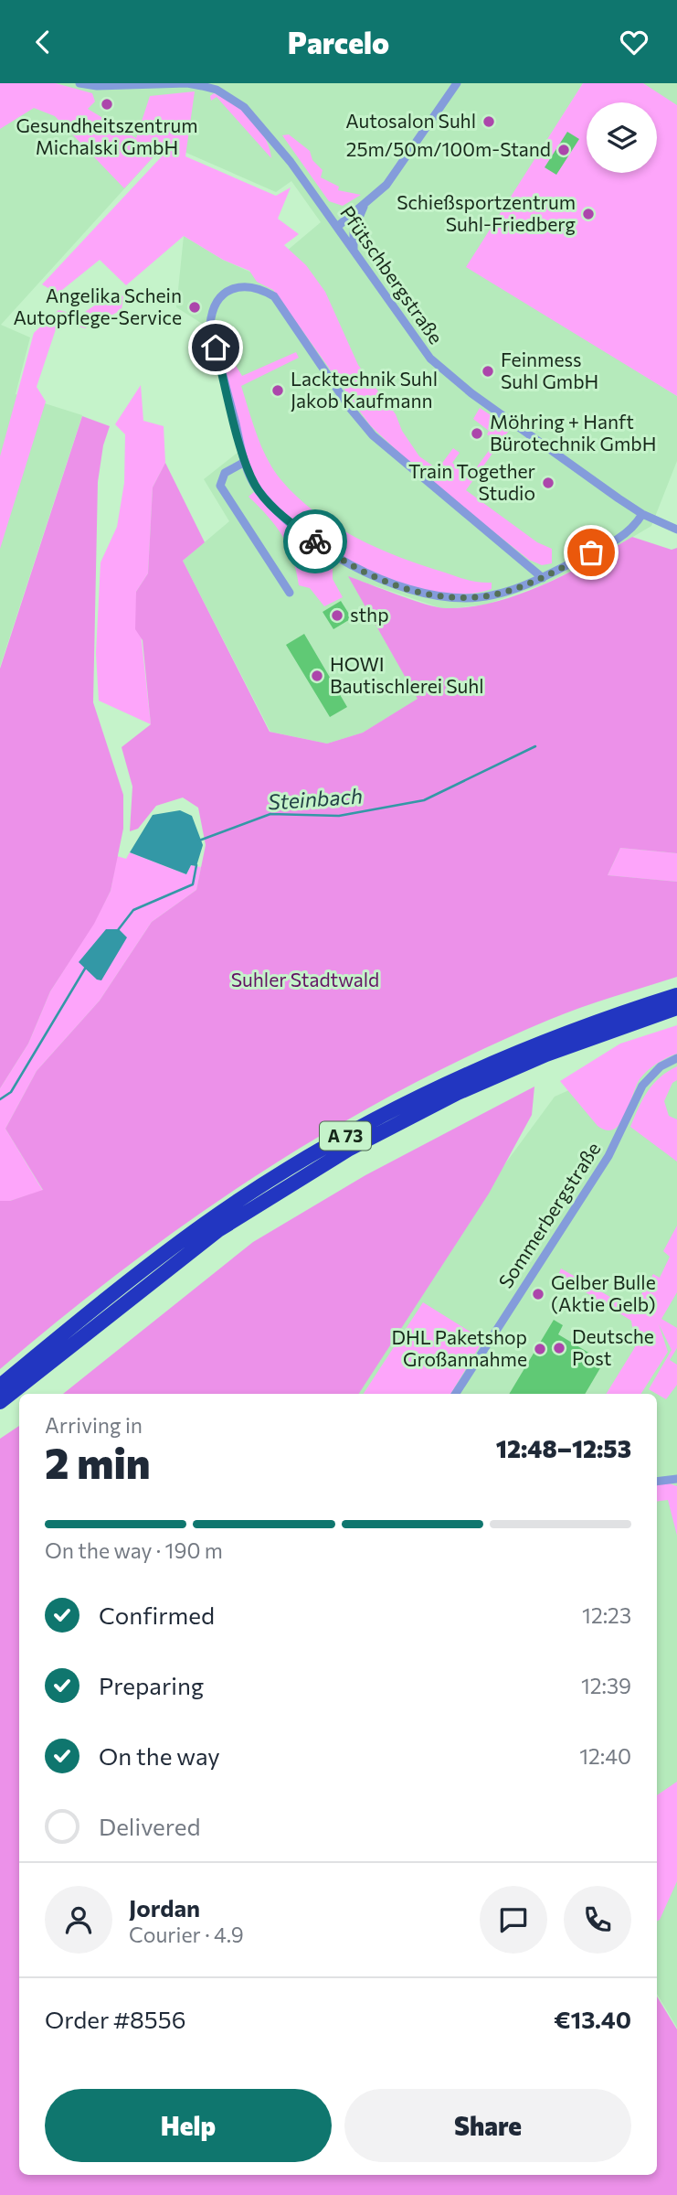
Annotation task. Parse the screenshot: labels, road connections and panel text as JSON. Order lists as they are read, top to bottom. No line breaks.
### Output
{"streets":{"highway":["A 73"],"street":["Pfütschbergstraße","Sommerbergstraße"]},"water":["Steinbach"],"parks":["Suhler Stadtwald"],"places":["Gesundheitszentrum Michalski GmbH","Autosalon Suhl","25m/50m/100m-Stand","Schießsportzentrum Suhl-Friedberg","Angelika Schein Autopflege-Service","Feinmess Suhl GmbH","Lacktechnik Suhl Jakob Kaufmann","Möhring + Hanft Bürotechnik GmbH","Train Together Studio","sthp","HOWI Bautischlerei Suhl","Gelber Bulle (Aktie Gelb)","Deutsche Post","DHL Paketshop Großannahme"],"page":{"header":"Parcelo","heading":["2 min","Arriving in","12:48–12:53"],"panel":["Jordan","Courier · 4.9","Order #8556","€13.40"],"bar":"On the way · 190 m","list":[["Confirmed","12:23"],["Preparing","12:39"],["On the way","12:40"],"Delivered"],"buttons":["Help","Share"]}}
